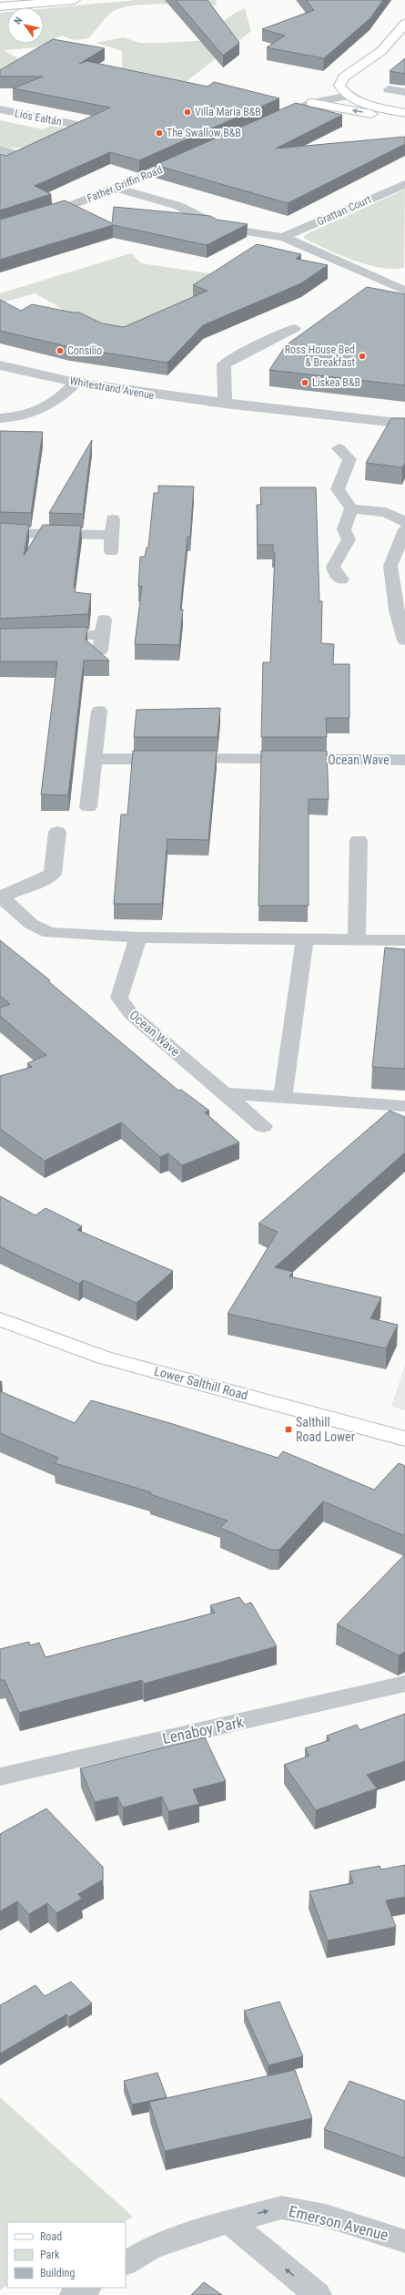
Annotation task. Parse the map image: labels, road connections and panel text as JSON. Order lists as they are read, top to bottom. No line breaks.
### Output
{"streets":{"main road":["Lower Salthill Road"],"street":["Lios Ealtán","Father Griffin Road","Grattan Court","Whitestrand Avenue","Ocean Wave","Lenaboy Park","Emerson Avenue"]},"crossings":[["Father Griffin Road","Grattan Court"]],"one_way":["Emerson Avenue"],"places":{"other":["Villa Maria B&B","The Swallow B&B","Consilio","Ross House Bed & Breakfast","Liskea B&B"],"transit":["Salthill Road Lower"]},"legend":["Road","Park","Building"],"north":"top left"}
